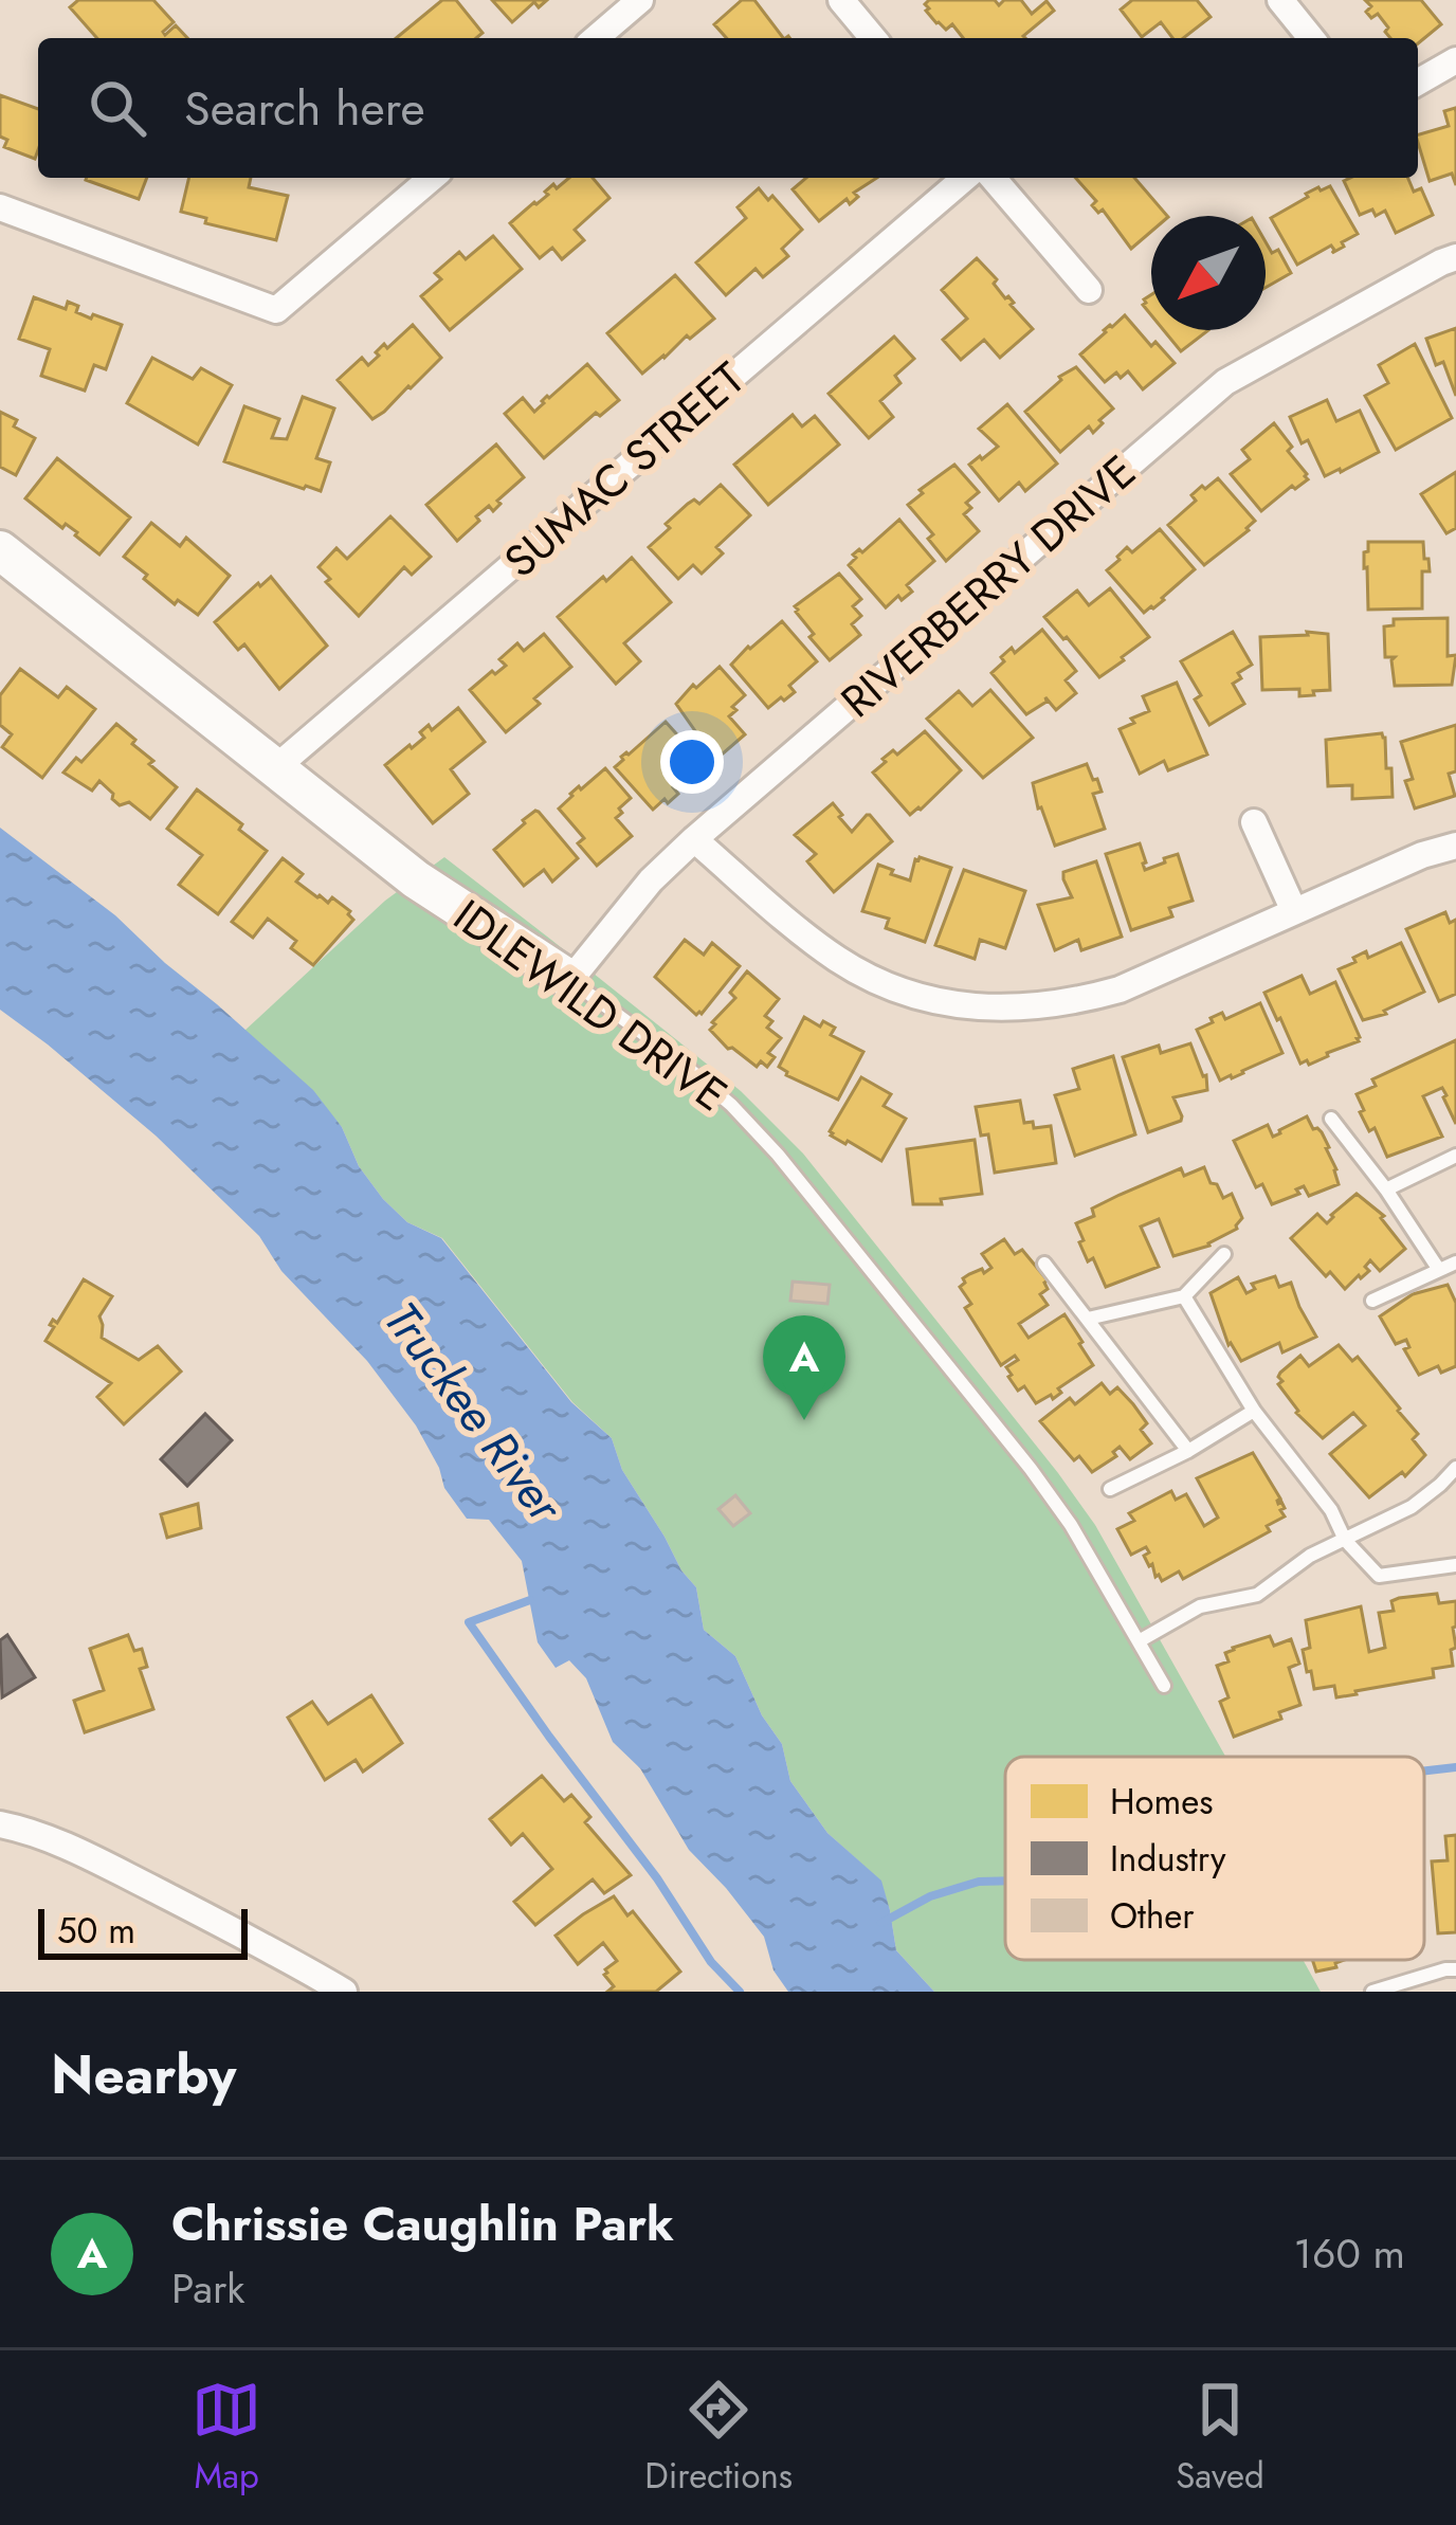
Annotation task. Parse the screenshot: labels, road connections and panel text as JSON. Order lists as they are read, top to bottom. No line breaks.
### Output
{"streets":{"street":["SUMAC STREET","RIVERBERRY DRIVE","IDLEWILD DRIVE"]},"crossings":[["SUMAC STREET","IDLEWILD DRIVE"],["RIVERBERRY DRIVE","IDLEWILD DRIVE"]],"water":["Truckee River"],"legend":["Homes","Industry","Other"],"scale_bar":"50 m","north":"bottom left","page":{"search":"Search here","pins":"A","scale":"50 m","heading":"Nearby","list":[{"mark":"A","name":"Chrissie Caughlin Park","note":"Park","value":"160 m"}],"nav":["Map","Directions","Saved"]}}
